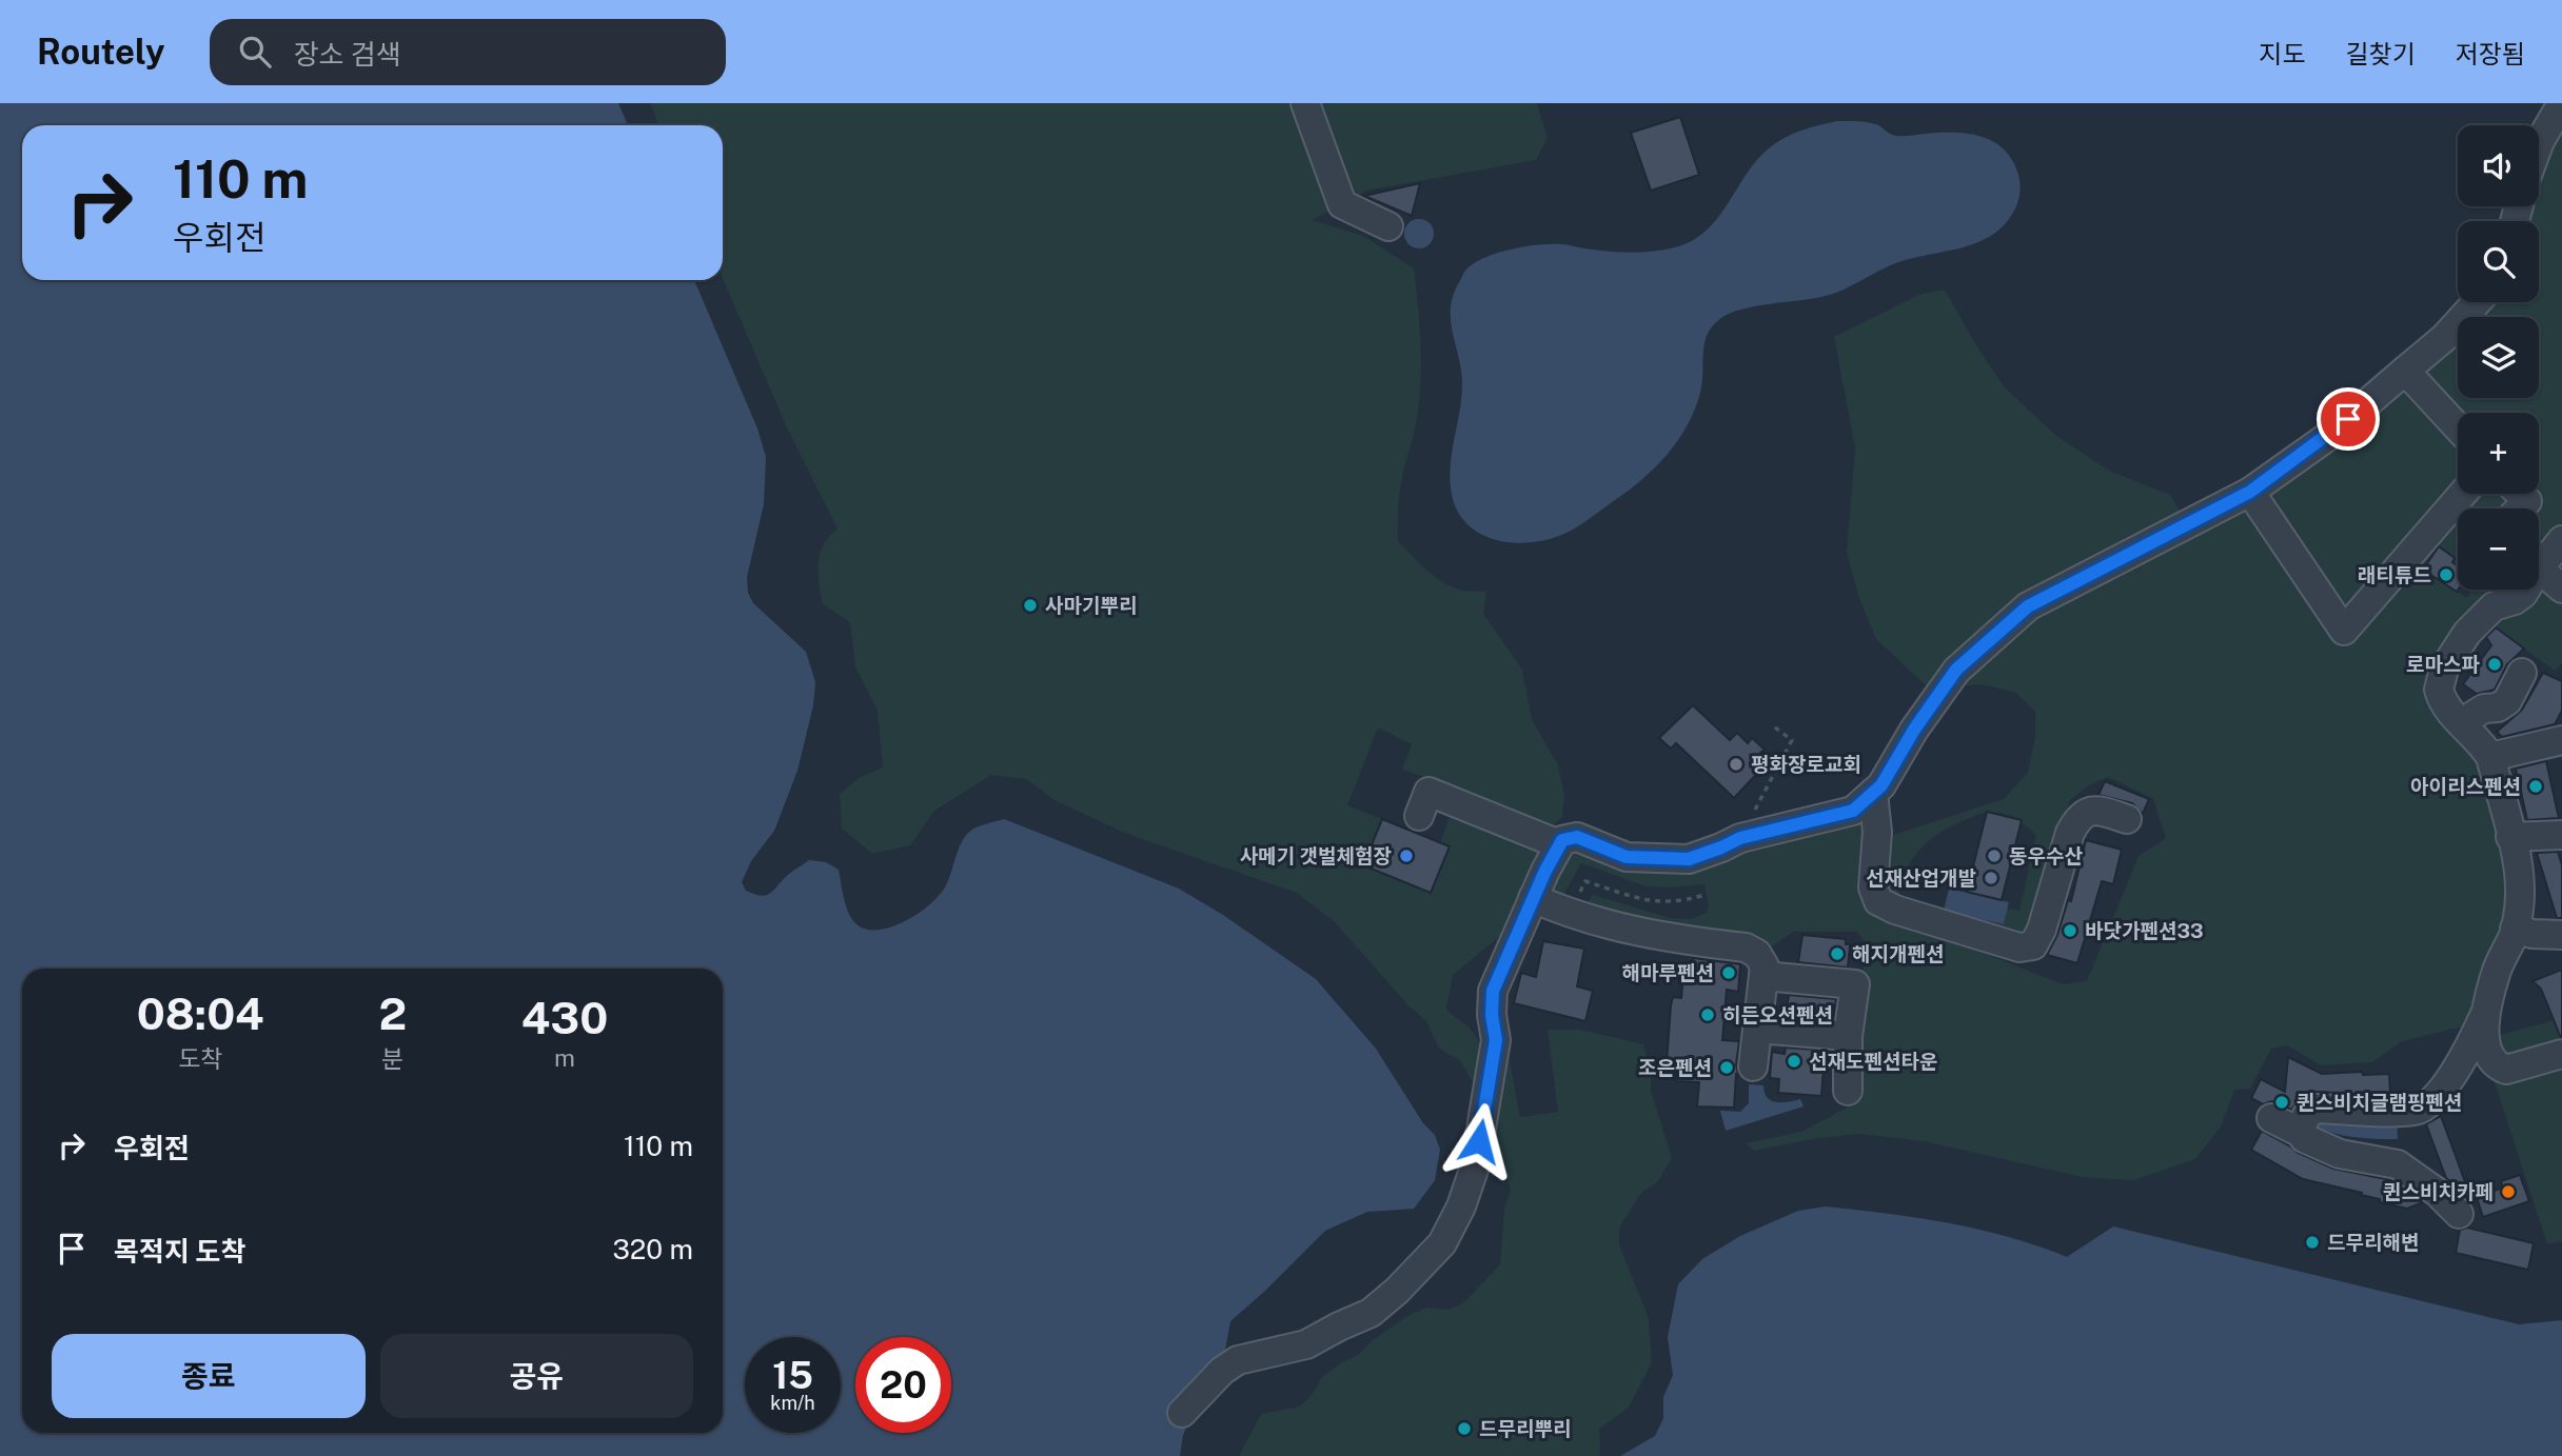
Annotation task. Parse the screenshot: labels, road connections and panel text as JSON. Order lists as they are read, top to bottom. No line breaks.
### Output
{"places":["래티튜드","사마기뿌리","로마스파","평화장로교회","아이리스펜션","사메기 갯벌체험장","동우수산","선재산업개발","바닷가펜션33","해지개펜션","해마루펜션","히든오션펜션","선재도펜션타운","조은펜션","퀸스비치글램핑펜션","퀸스비치카페","드무리해변","드무리뿌리"],"page":{"header":"Routely","search":"장소 검색","nav":["지도","길찾기","저장됨"],"map_buttons":["+","−"],"turn":["110 m","우회전"],"eta":["08:04","도착","2","분","430","m"],"list":[{"name":"우회전","value":"110 m"},{"name":"목적지 도착","value":"320 m"}],"buttons":["종료","공유"],"speed":"15 km/h","limit":"20"}}
